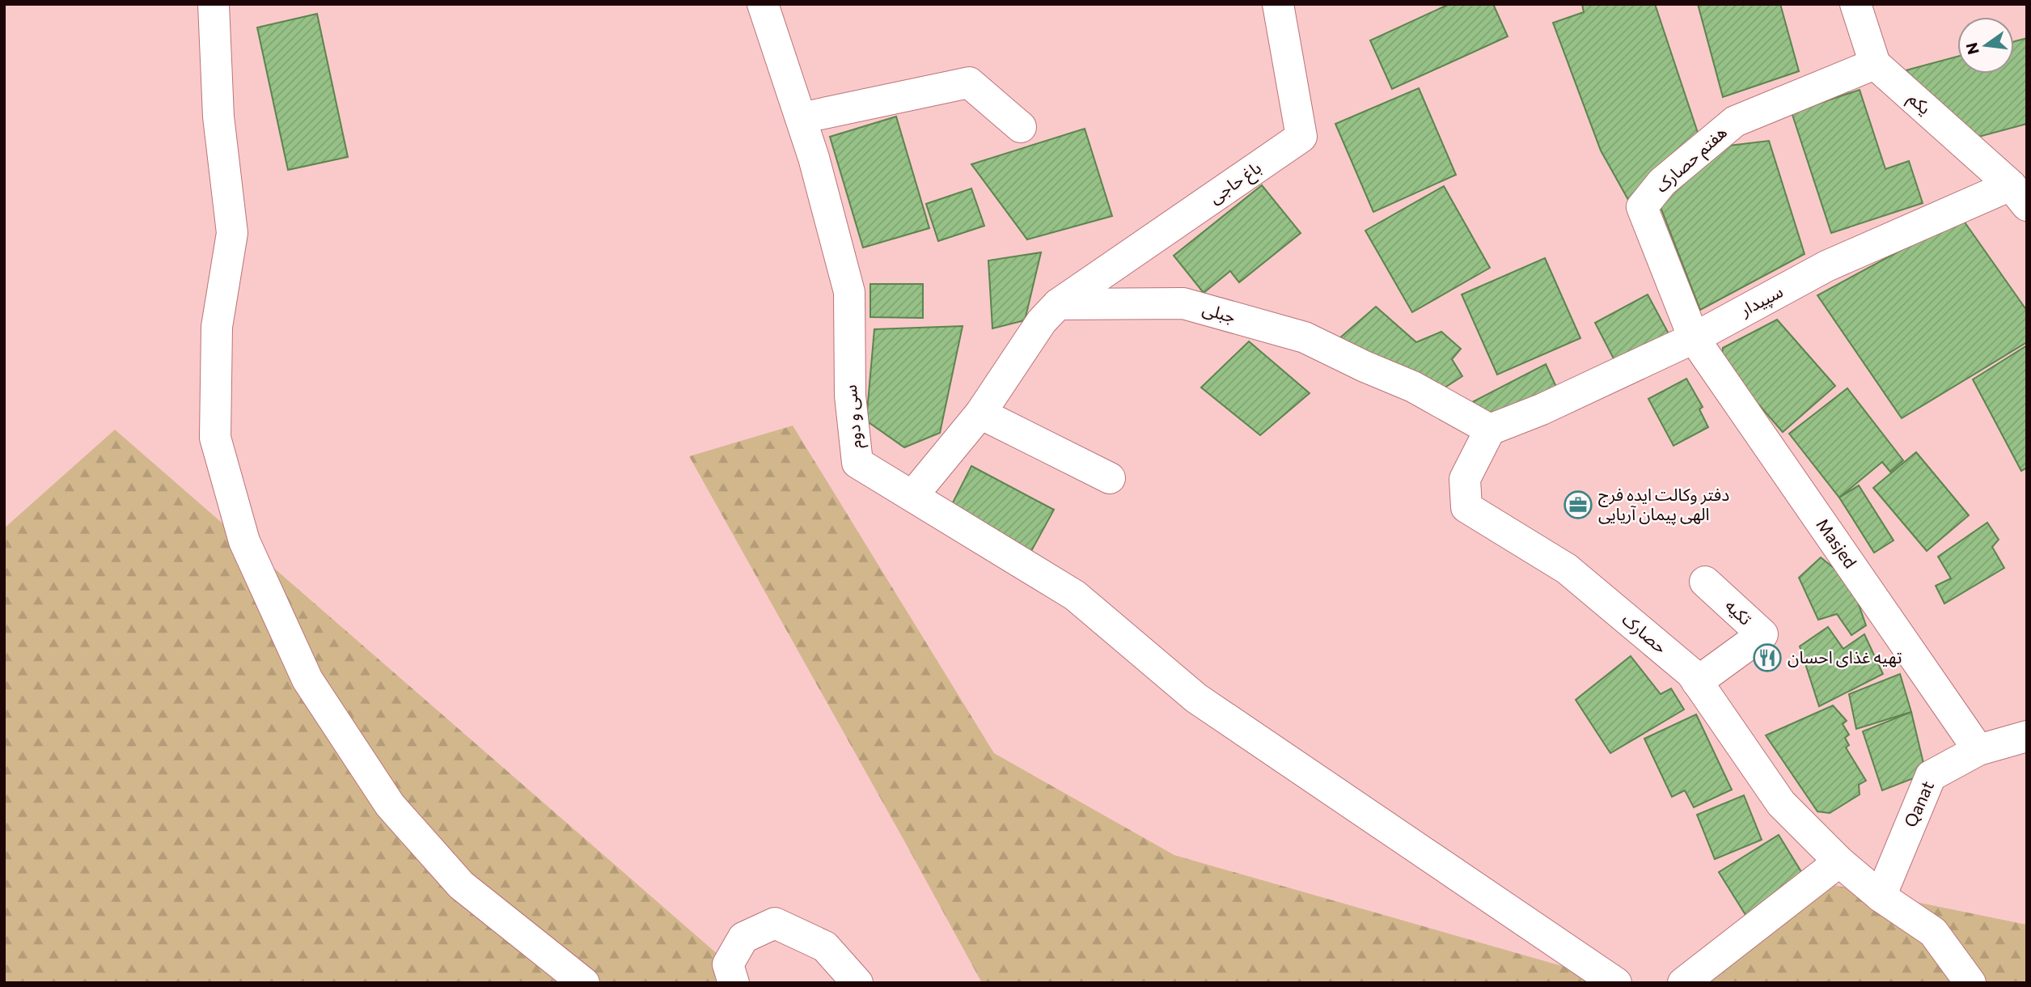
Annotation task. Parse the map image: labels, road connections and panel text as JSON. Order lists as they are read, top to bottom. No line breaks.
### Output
{"streets":{"street":["یکم","هفتم حصارک","باغ حاجی","سپیدار","جبلی","سی و دوم","Masjed","تکیه","حصارک","Qanat"]},"crossings":[["یکم","هفتم حصارک"],["یکم","سپیدار"],["هفتم حصارک","سپیدار"],["هفتم حصارک","Masjed"],["باغ حاجی","جبلی"],["سپیدار","جبلی"],["سپیدار","Masjed"],["سپیدار","حصارک"],["جبلی","حصارک"],["Masjed","Qanat"],["تکیه","حصارک"],["حصارک","Qanat"]],"places":{"office":["دفتر وکالت ایده فرج الهی پیمان آریایی"],"restaurant":["تهیه غذای احسان"]},"north":"left"}
